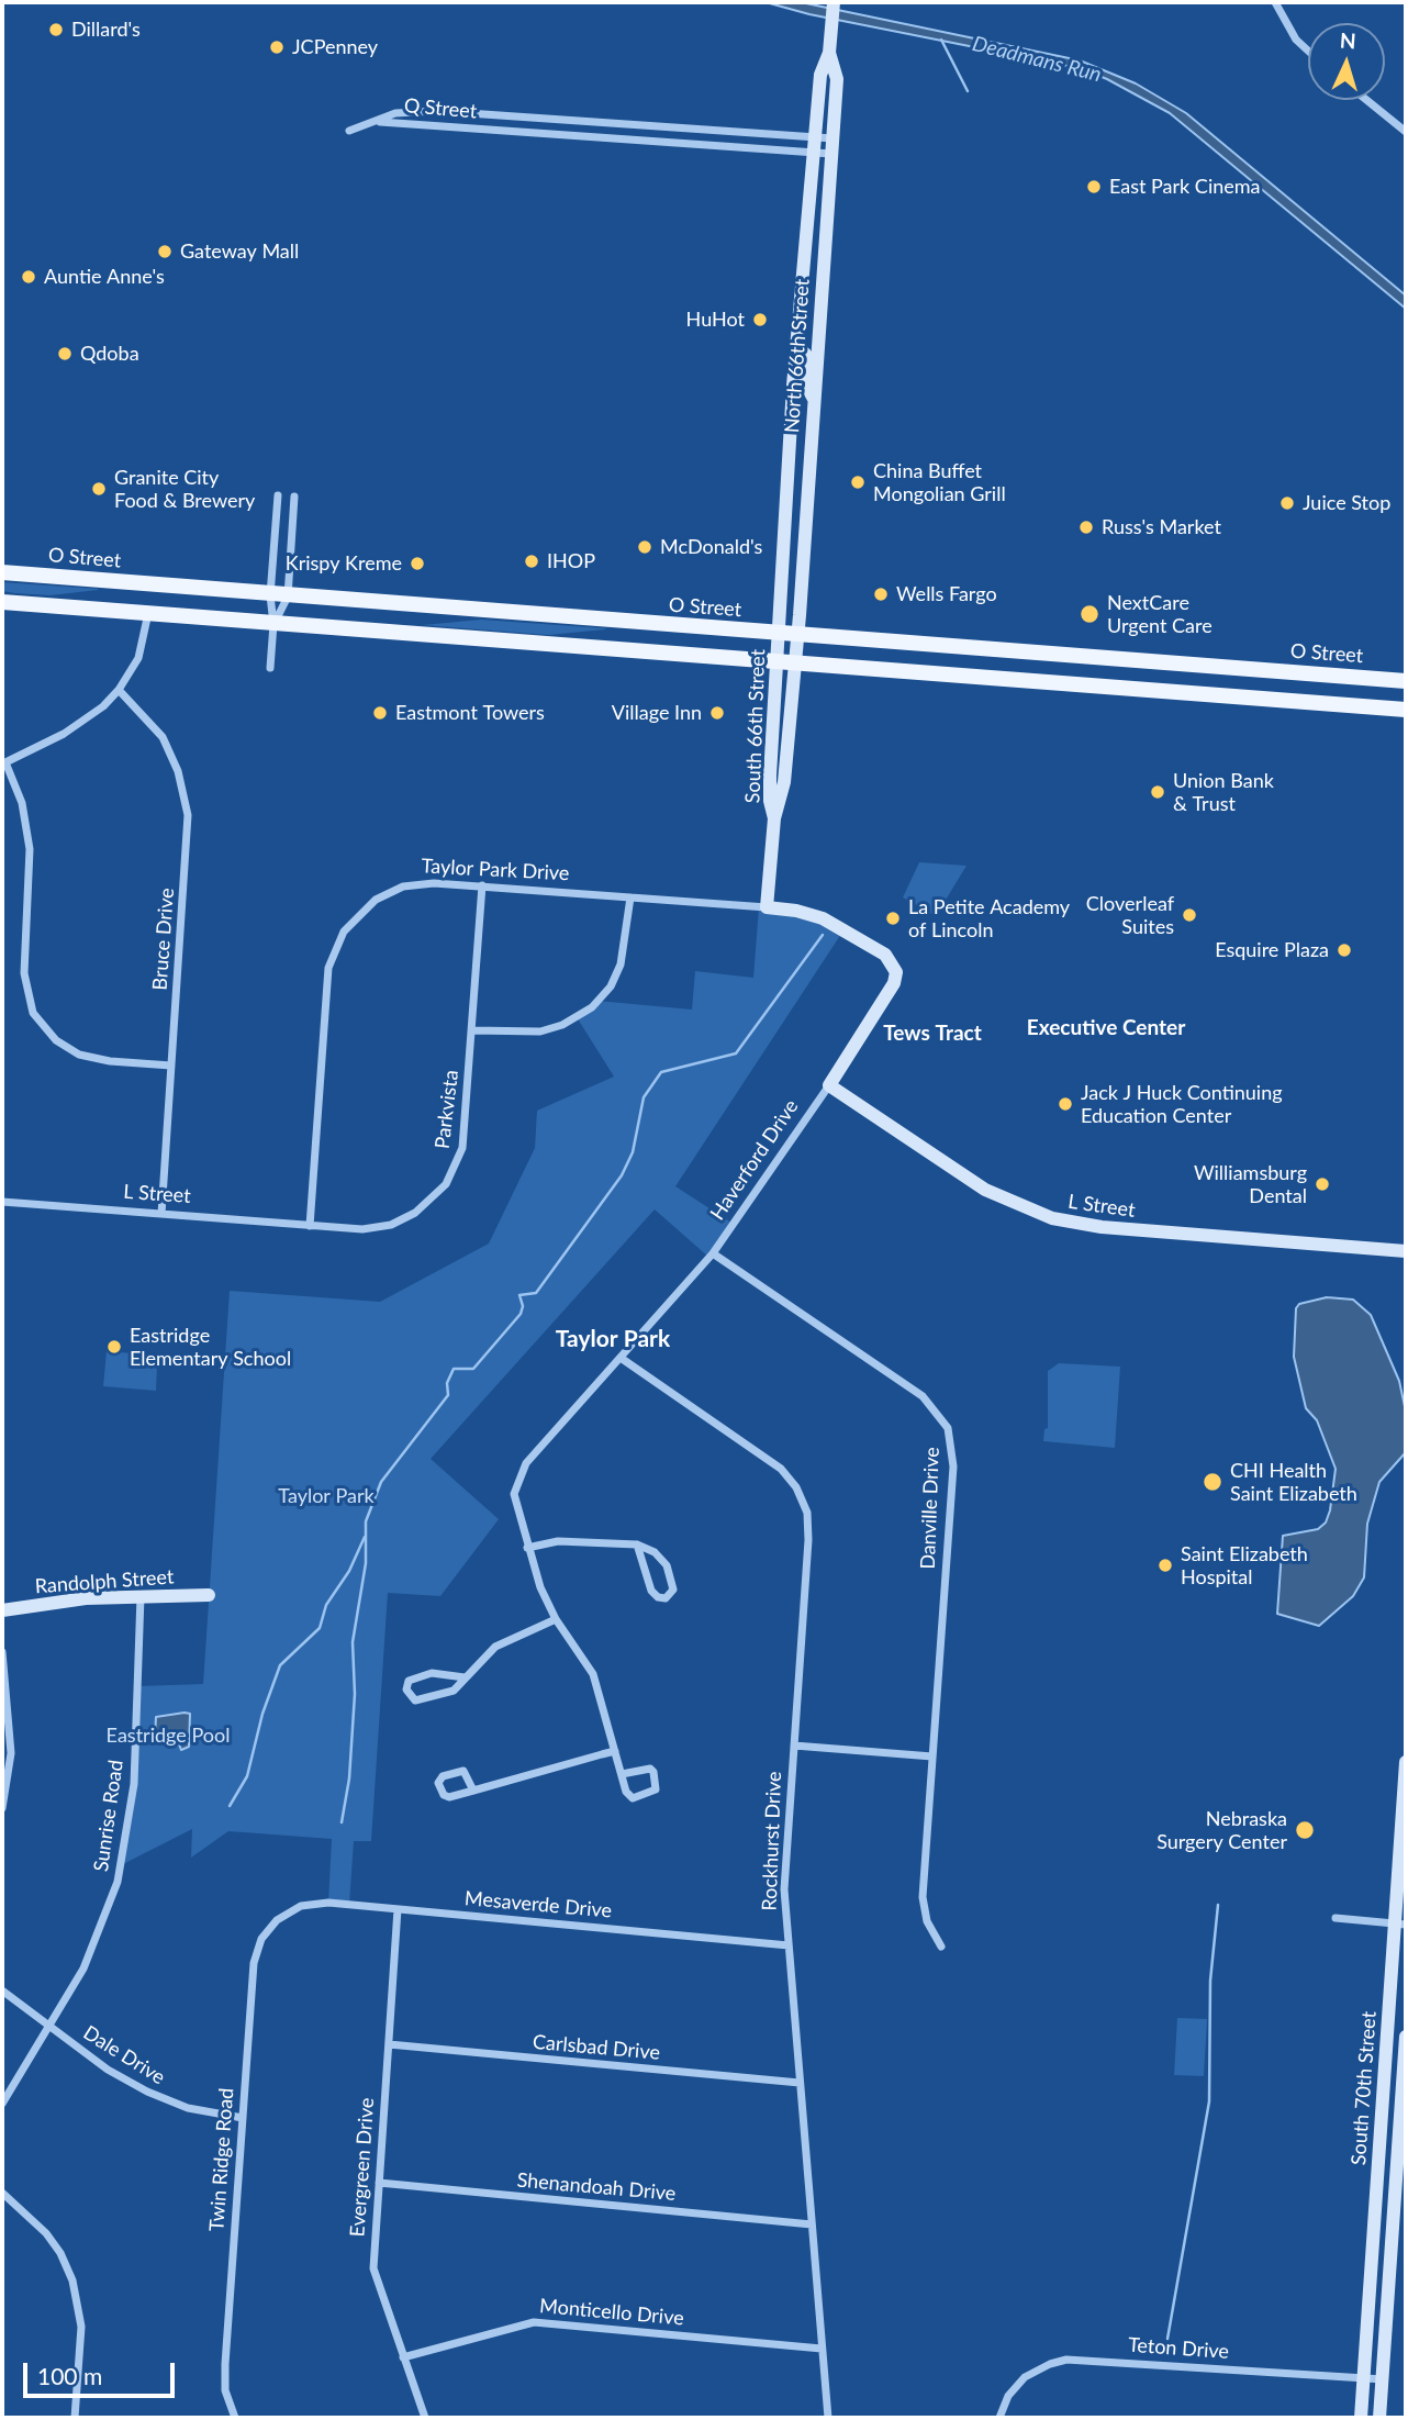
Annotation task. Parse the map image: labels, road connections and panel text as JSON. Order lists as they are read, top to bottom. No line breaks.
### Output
{"streets":{"main road":["North 66th Street","O Street","South 66th Street","Taylor Park Drive","Haverford Drive","L Street","Randolph Street","South 70th Street"],"street":["Q Street","Bruce Drive","Parkvista","Danville Drive","Sunrise Road","Rockhurst Drive","Mesaverde Drive","Carlsbad Drive","Dale Drive","Twin Ridge Road","Evergreen Drive","Shenandoah Drive","Monticello Drive","Teton Drive"]},"crossings":[["Q Street","North 66th Street"],["North 66th Street","O Street"],["North 66th Street","South 66th Street"],["O Street","South 66th Street"],["South 66th Street","Taylor Park Drive"],["Taylor Park Drive","Parkvista"],["Taylor Park Drive","Haverford Drive"],["Taylor Park Drive","L Street"],["Bruce Drive","L Street"],["Parkvista","L Street"],["Haverford Drive","L Street"],["Haverford Drive","Danville Drive"],["Haverford Drive","Rockhurst Drive"],["Randolph Street","Sunrise Road"],["Sunrise Road","Dale Drive"],["Rockhurst Drive","Mesaverde Drive"],["Rockhurst Drive","Carlsbad Drive"],["Rockhurst Drive","Shenandoah Drive"],["Rockhurst Drive","Monticello Drive"],["Mesaverde Drive","Twin Ridge Road"],["Mesaverde Drive","Evergreen Drive"],["Carlsbad Drive","Evergreen Drive"],["Dale Drive","Twin Ridge Road"],["South 70th Street","Teton Drive"],["Evergreen Drive","Shenandoah Drive"],["Evergreen Drive","Monticello Drive"]],"districts":["Executive Center","Tews Tract","Taylor Park"],"water":["Deadmans Run"],"parks":["Taylor Park","Eastridge Pool"],"places":["Dillard's","JCPenney","East Park Cinema","Gateway Mall","Auntie Anne's","HuHot","Qdoba","China Buffet Mongolian Grill","Granite City Food & Brewery","Juice Stop","Russ's Market","McDonald's","IHOP","Krispy Kreme","Wells Fargo","NextCare Urgent Care","Eastmont Towers","Village Inn","Union Bank & Trust","Cloverleaf Suites","La Petite Academy of Lincoln","Esquire Plaza","Jack J Huck Continuing Education Center","Williamsburg Dental","Eastridge Elementary School","CHI Health Saint Elizabeth","Saint Elizabeth Hospital","Nebraska Surgery Center"],"scale_bar":"100 m","north":"top"}
